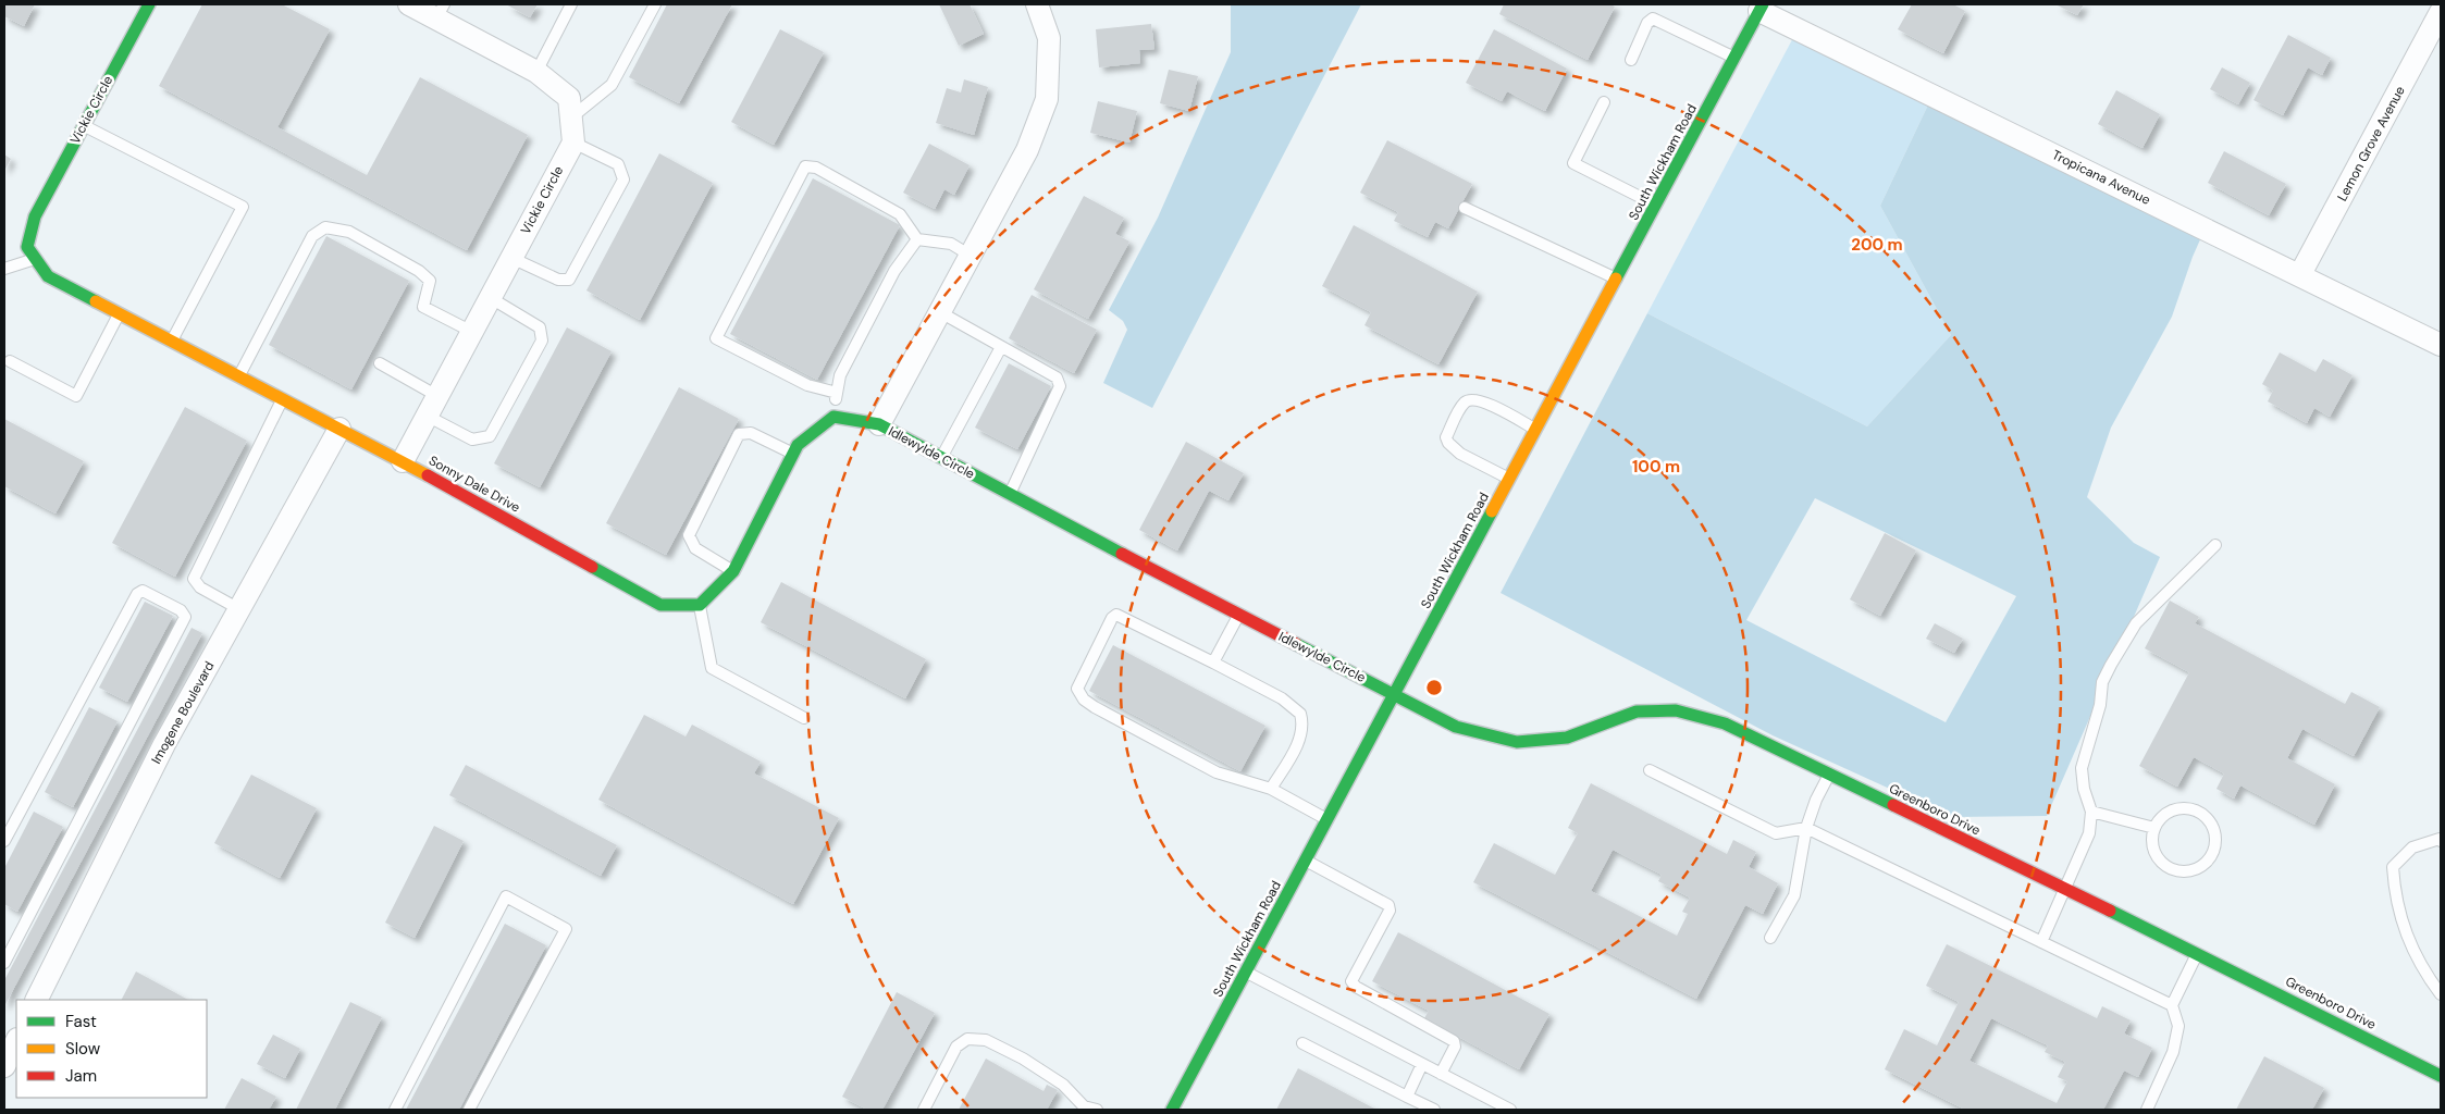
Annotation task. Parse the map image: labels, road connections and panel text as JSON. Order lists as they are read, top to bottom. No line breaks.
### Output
{"streets":{"street":["Vickie Circle","Lemon Grove Avenue","South Wickham Road","Tropicana Avenue","Idlewylde Circle","Sonny Dale Drive","Imogene Boulevard","Greenboro Drive"]},"crossings":[["Vickie Circle","Sonny Dale Drive"],["Lemon Grove Avenue","Tropicana Avenue"],["South Wickham Road","Tropicana Avenue"],["South Wickham Road","Idlewylde Circle"],["South Wickham Road","Greenboro Drive"],["Idlewylde Circle","Greenboro Drive"],["Sonny Dale Drive","Imogene Boulevard"]],"legend":["Fast","Slow","Jam"],"rings":["200 m","100 m"]}
